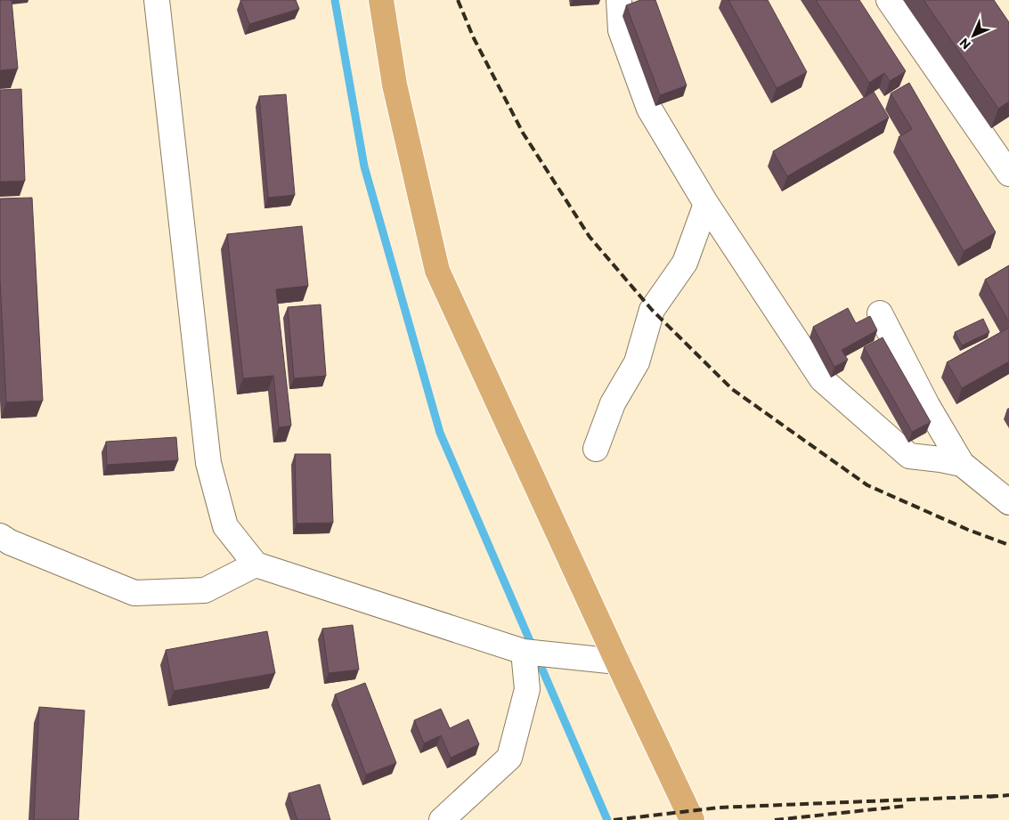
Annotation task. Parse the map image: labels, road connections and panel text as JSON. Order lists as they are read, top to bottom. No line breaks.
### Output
{"north":"bottom left"}
